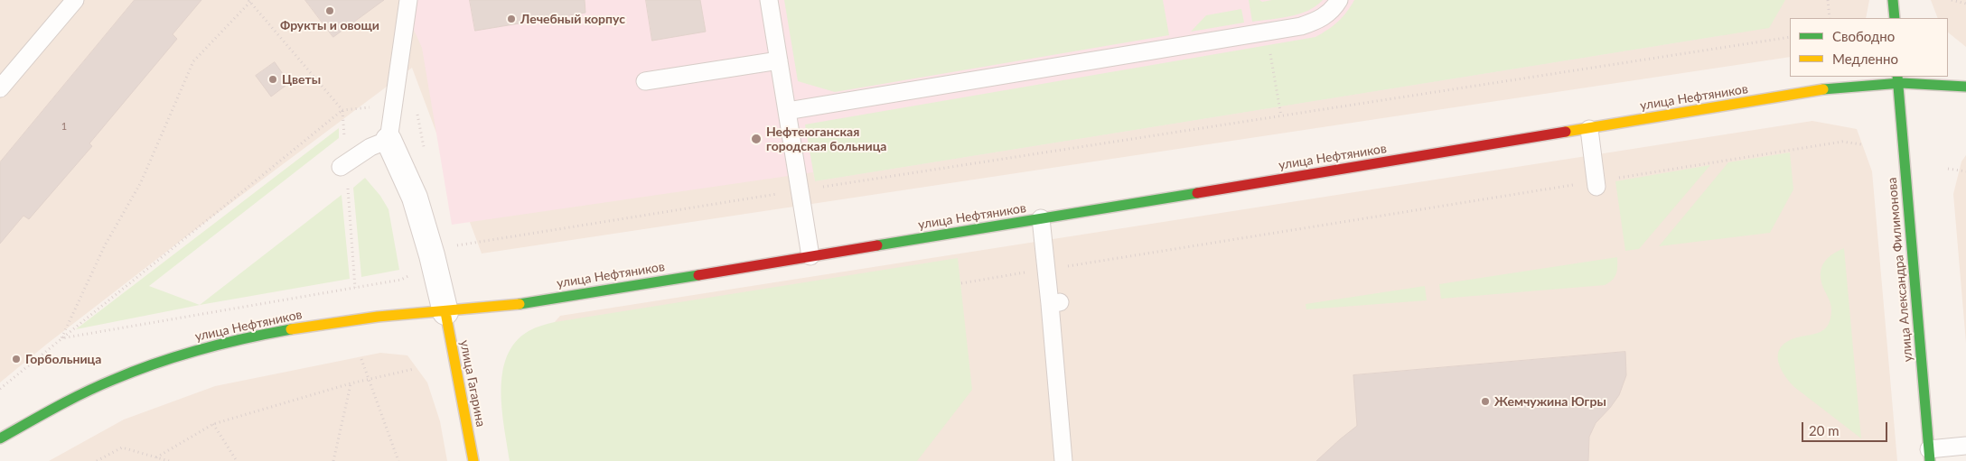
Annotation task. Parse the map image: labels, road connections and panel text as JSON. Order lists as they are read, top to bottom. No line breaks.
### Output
{"streets":{"main road":["улица Нефтяников","улица Александра Филимонова","улица Гагарина"]},"crossings":[["улица Нефтяников","улица Александра Филимонова"],["улица Нефтяников","улица Гагарина"]],"places":["Фрукты и овощи","Лечебный корпус","Цветы","Нефтеюганская городская больница","Горбольница","Жемчужина Югры"],"house_numbers":["1"],"legend":["Свободно","Медленно"],"scale_bar":"20 m"}
